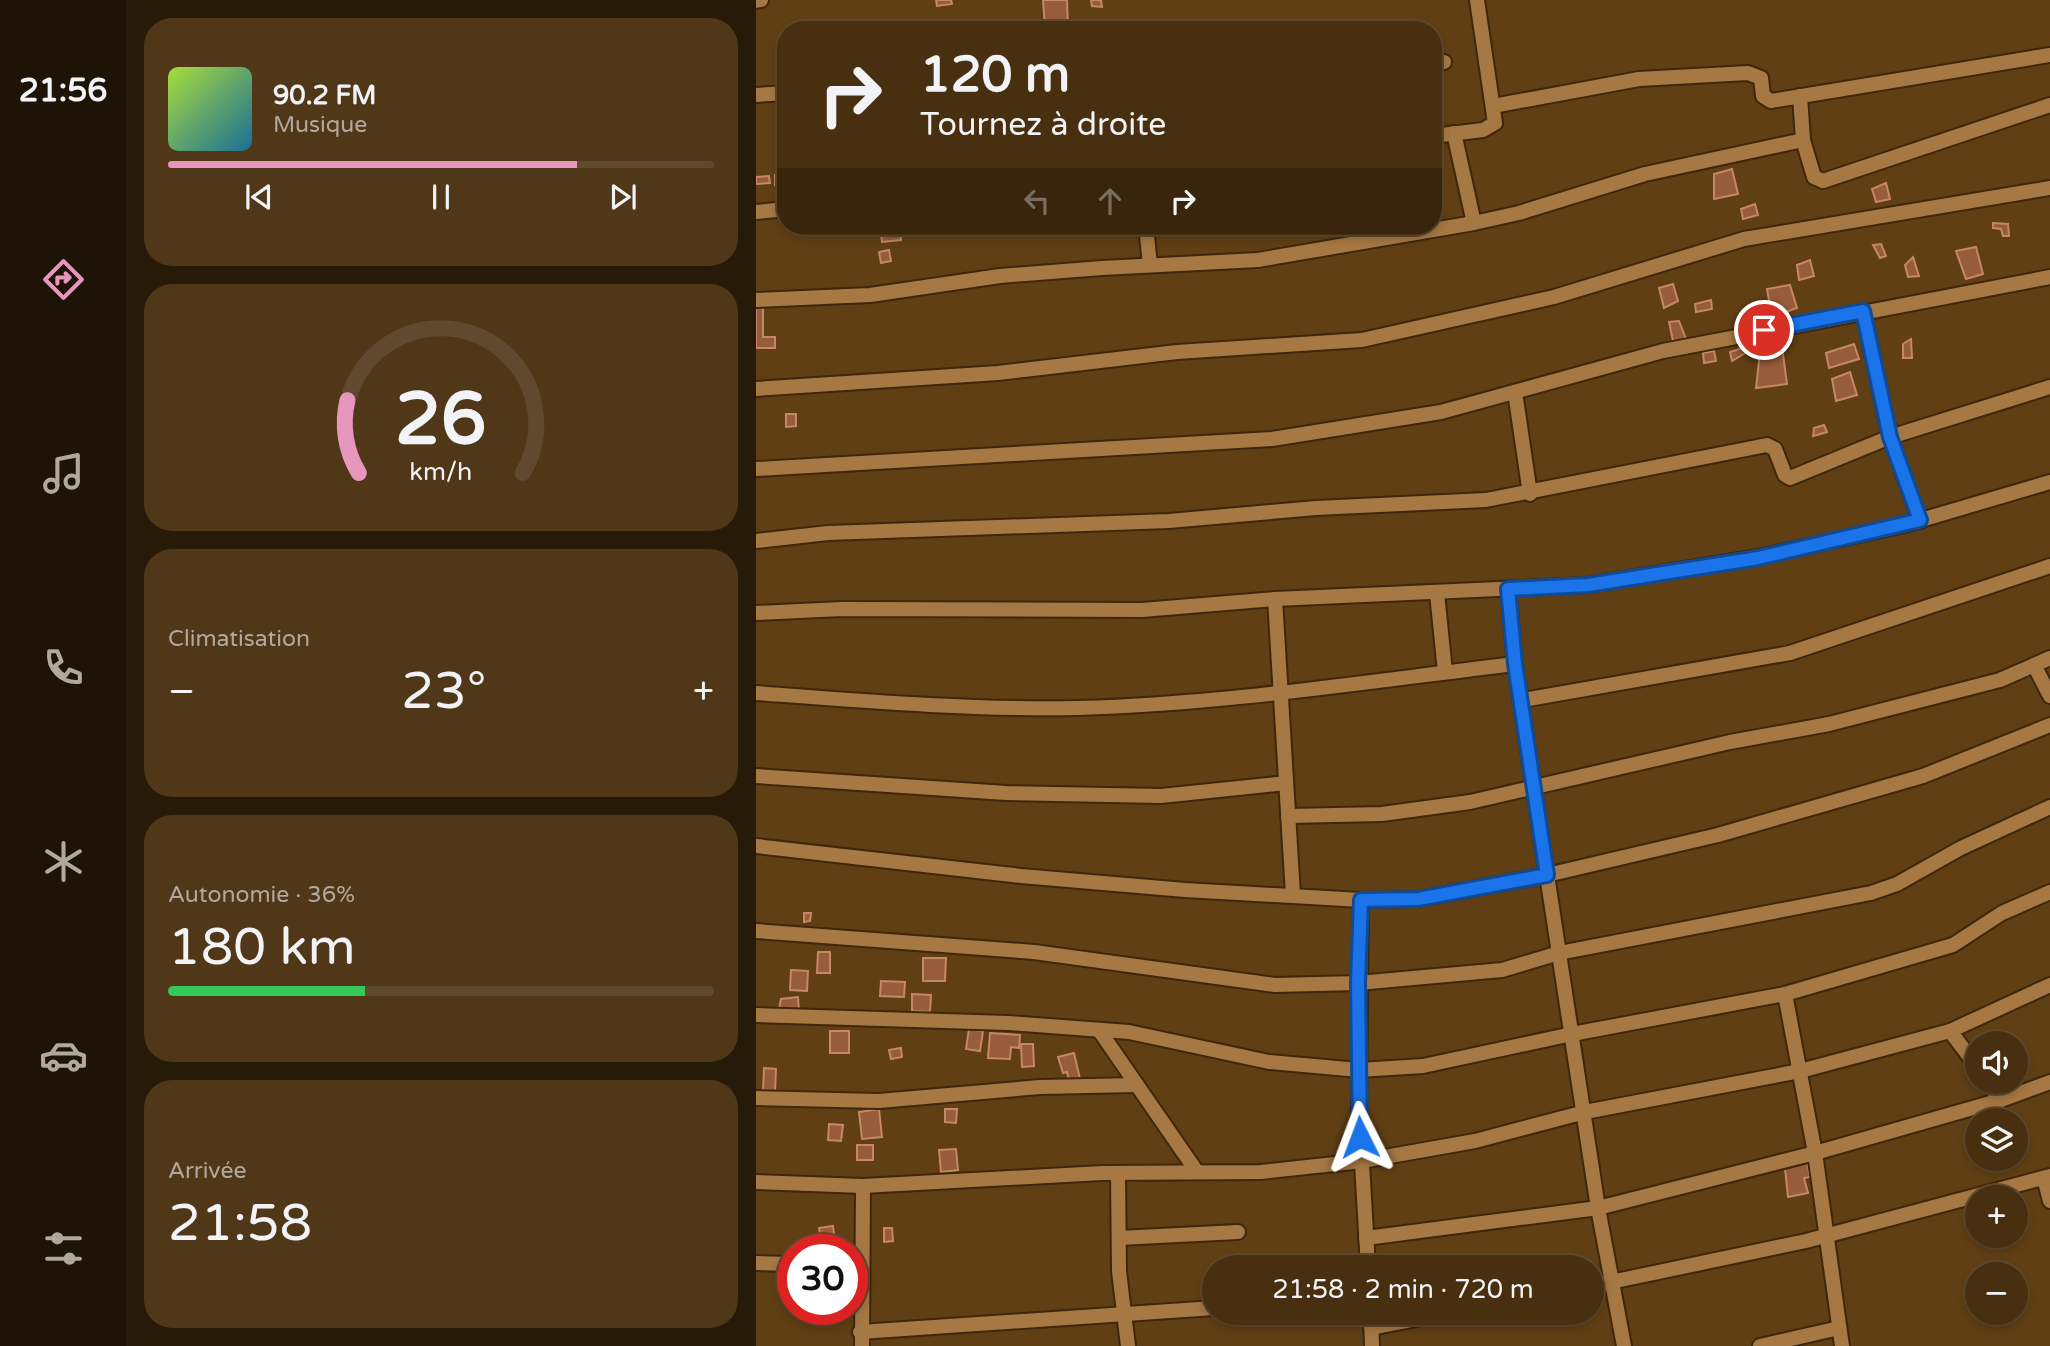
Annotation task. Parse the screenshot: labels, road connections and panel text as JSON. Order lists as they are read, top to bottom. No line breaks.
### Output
{"page":{"tabs":"21:56","turn":["120 m","Tournez à droite"],"song":["90.2 FM","Musique"],"tile":["Climatisation",["Autonomie · 36%","180 km"],["Arrivée","21:58"]],"heat":["−","23°","+"],"map_buttons":["+","−"],"limit":"30","trip":"21:58 · 2 min · 720 m","gauge":["26","km/h"]}}
